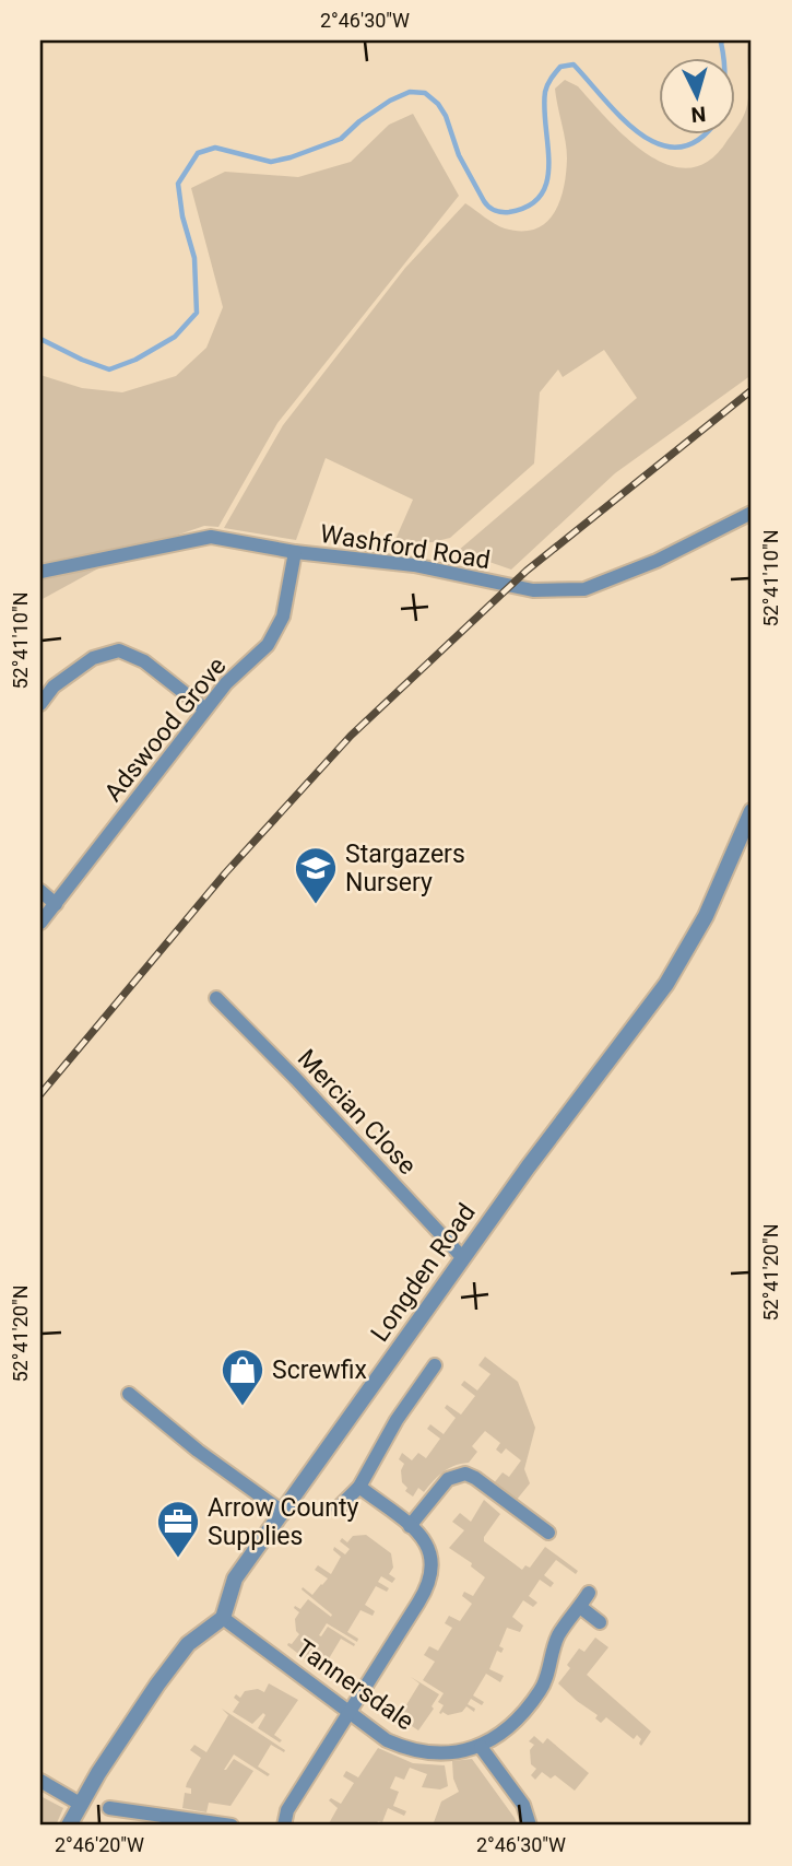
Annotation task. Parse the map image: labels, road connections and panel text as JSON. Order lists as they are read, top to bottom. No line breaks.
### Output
{"streets":{"street":["Washford Road","Adswood Grove","Mercian Close","Longden Road","Tannersdale"]},"crossings":[["Washford Road","Adswood Grove"],["Mercian Close","Longden Road"],["Longden Road","Tannersdale"]],"places":{"school or university":["Stargazers Nursery"],"shop":["Screwfix"],"office":["Arrow County Supplies"]},"north":"bottom","coordinates":["2°46'30\"W","52°41'10\"N","52°41'20\"N","2°46'20\"W"]}
